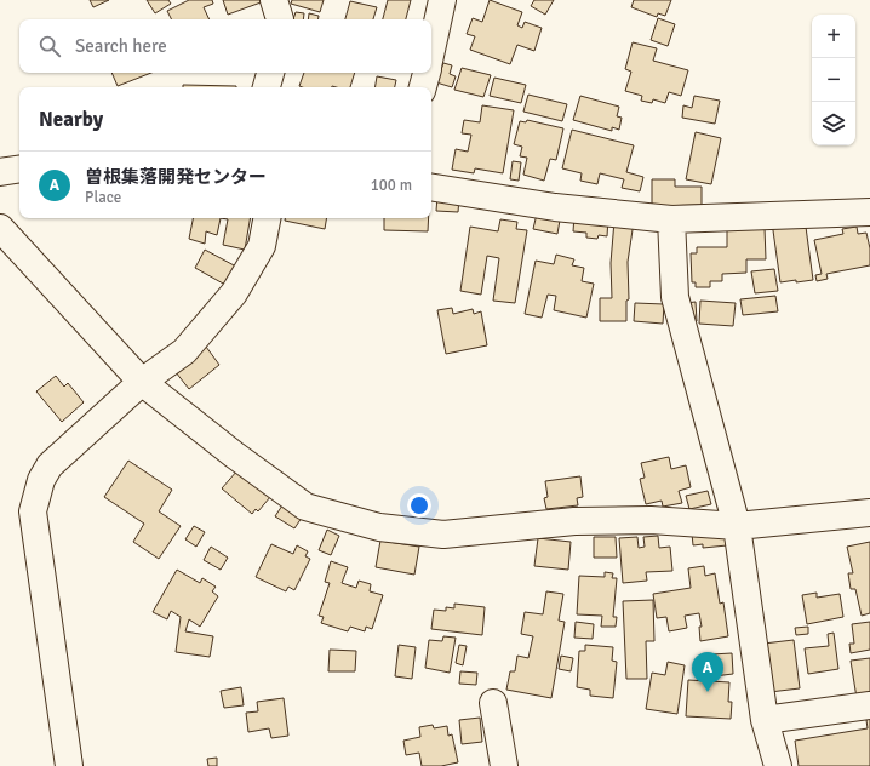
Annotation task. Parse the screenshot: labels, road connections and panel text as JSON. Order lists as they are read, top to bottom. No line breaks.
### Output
{"page":{"map_buttons":["+","−"],"search":"Search here","heading":"Nearby","list":[{"mark":"A","name":"曽根集落開発センター","note":"Place","value":"100 m"}],"pins":"A"}}
